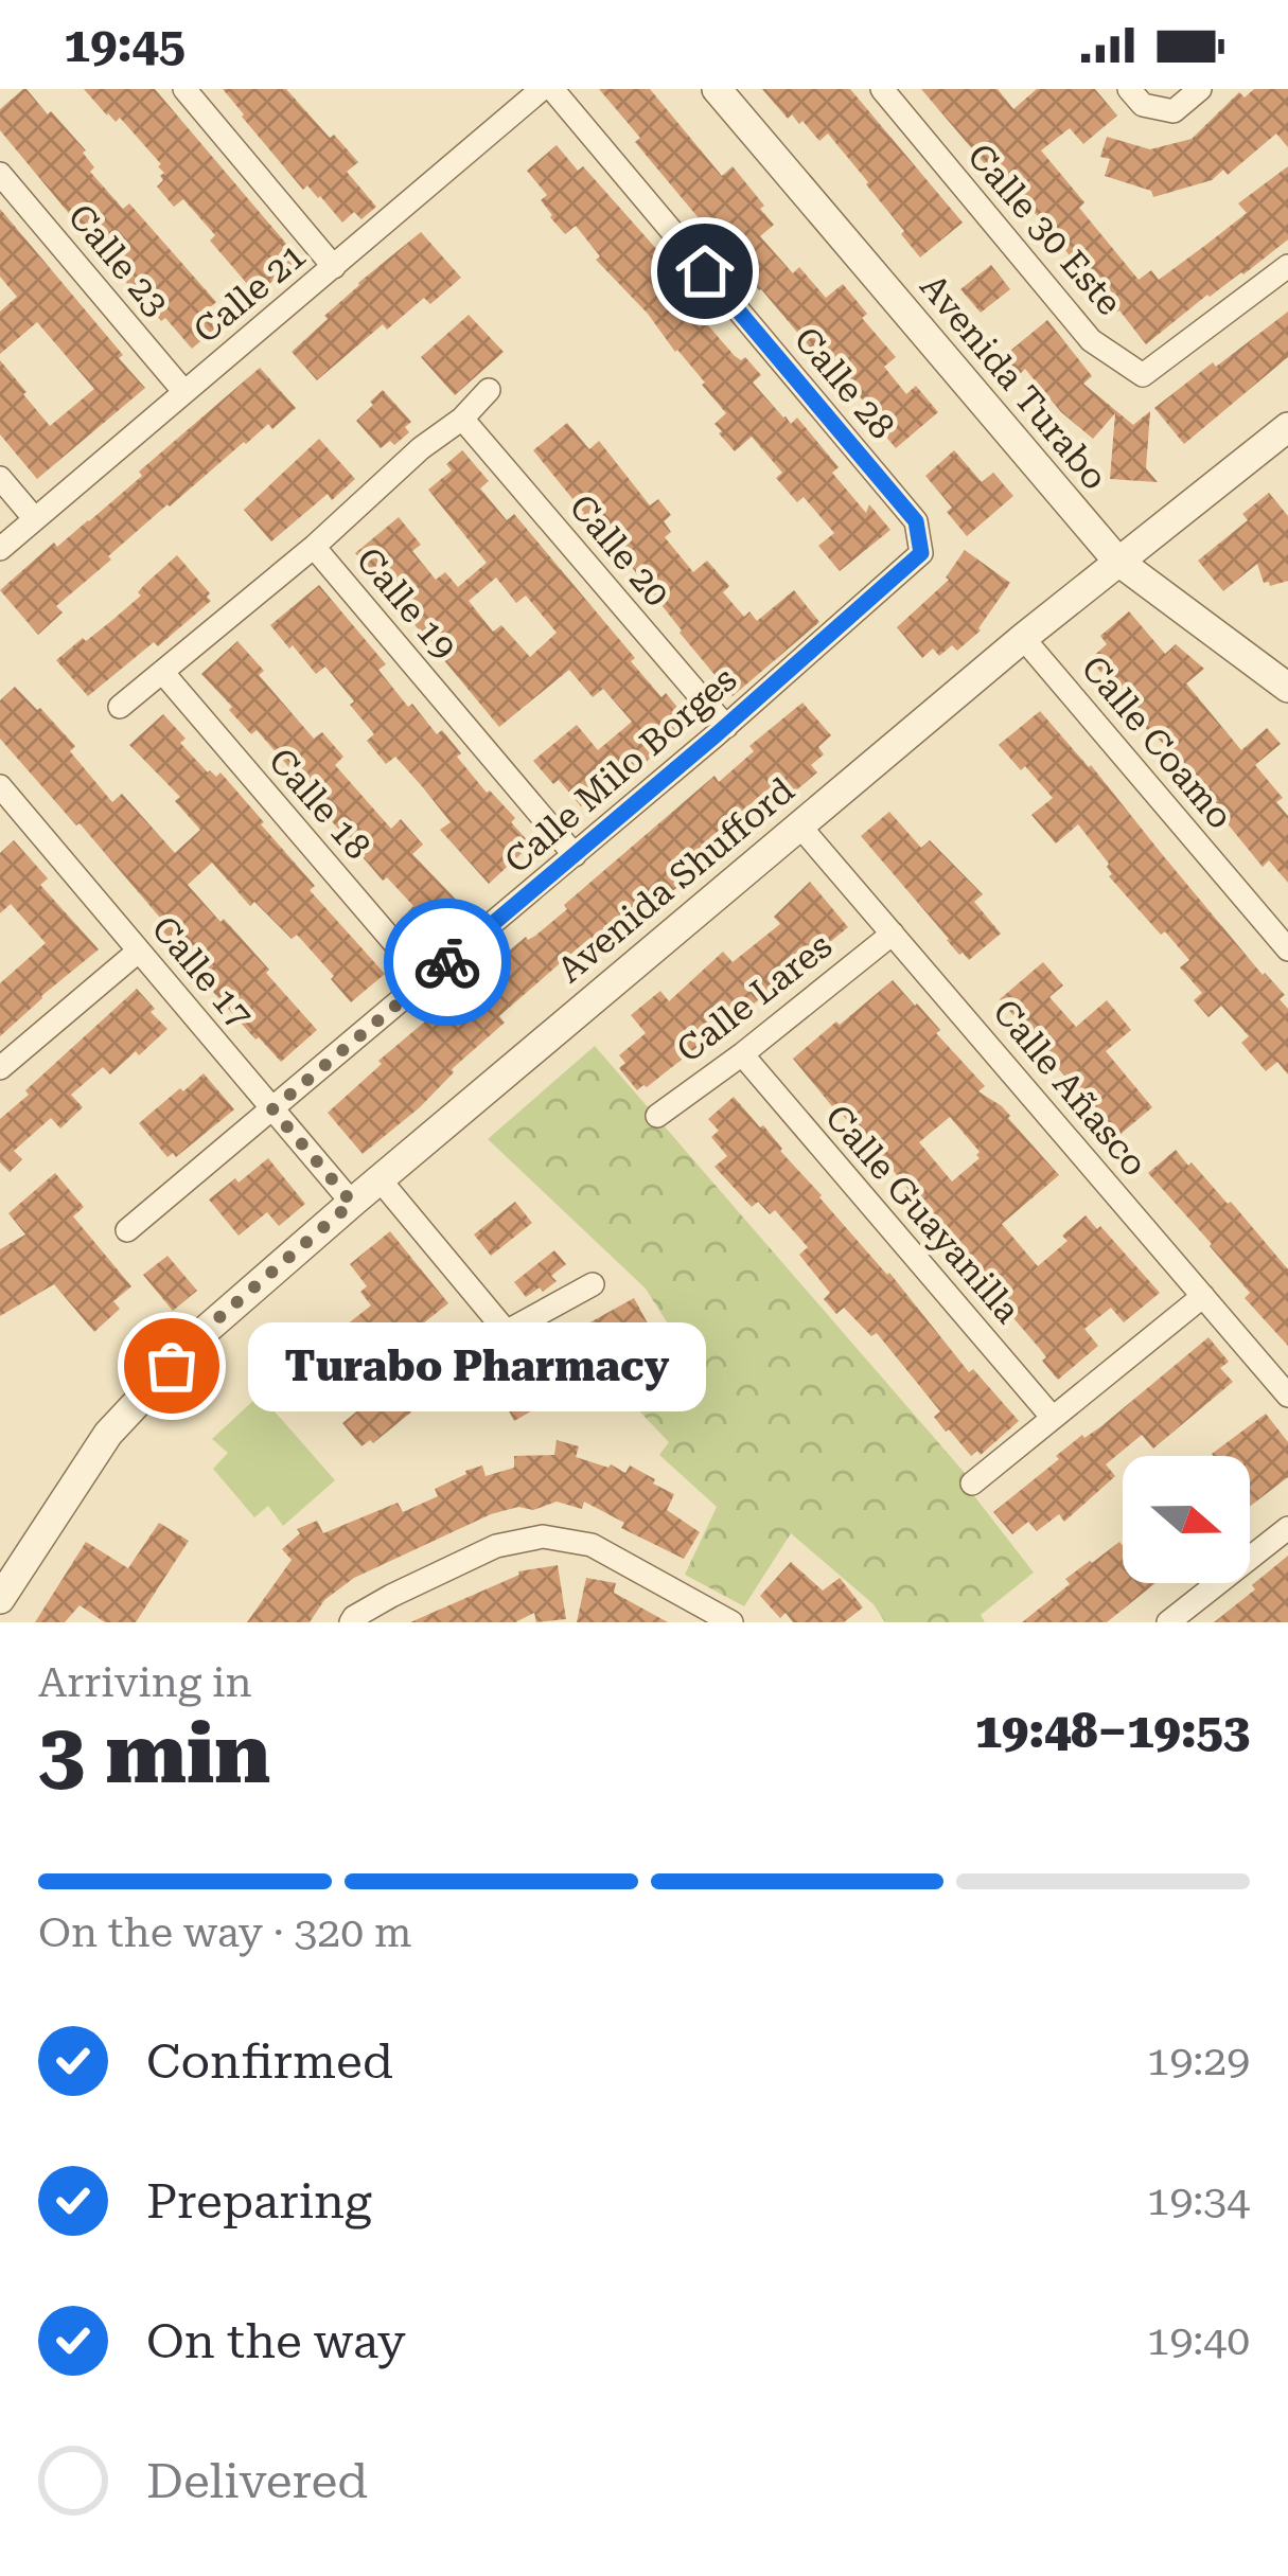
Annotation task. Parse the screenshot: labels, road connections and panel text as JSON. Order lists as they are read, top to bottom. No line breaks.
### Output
{"streets":{"street":["Calle 30 Este","Calle 23","Calle 21","Avenida Turabo","Calle 28","Calle 20","Calle 19","Calle Coamo","Calle Milo Borges","Calle 18","Avenida Shufford","Calle 17","Calle Lares","Calle Añasco","Calle Guayanilla"]},"crossings":[["Calle 23","Calle 21"],["Avenida Turabo","Avenida Shufford"],["Calle 28","Calle Milo Borges"],["Calle 20","Calle 19"],["Calle 20","Calle Milo Borges"],["Calle 19","Calle Milo Borges"],["Calle Coamo","Avenida Shufford"],["Calle Milo Borges","Calle 18"],["Calle Milo Borges","Calle 17"],["Avenida Shufford","Calle 17"],["Avenida Shufford","Calle Añasco"],["Calle Lares","Calle Añasco"],["Calle Lares","Calle Guayanilla"]],"places":["Turabo Pharmacy"],"north":"right","page":{"status":"19:45","bubble":"Turabo Pharmacy","heading":["3 min","Arriving in","19:48–19:53"],"bar":"On the way · 320 m","list":[["Confirmed","19:29"],["Preparing","19:34"],["On the way","19:40"],"Delivered"]}}
